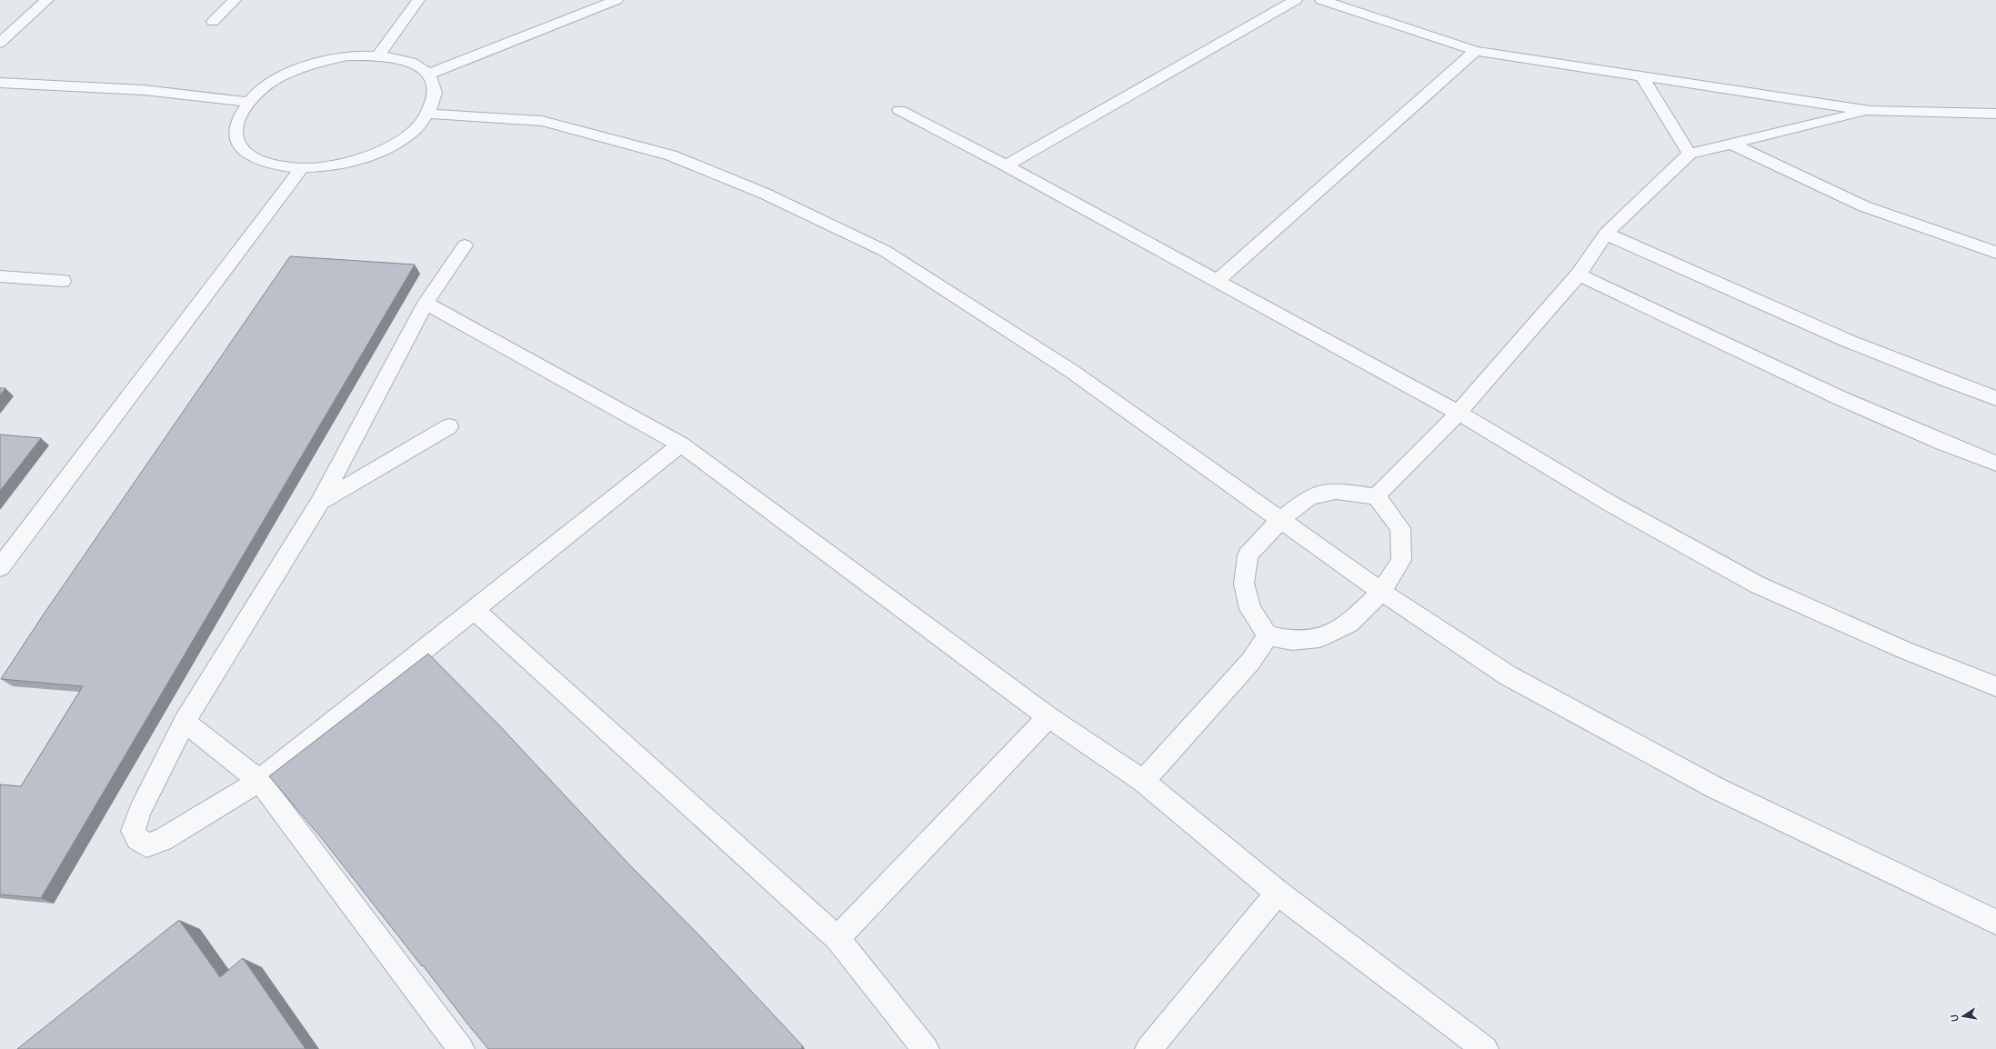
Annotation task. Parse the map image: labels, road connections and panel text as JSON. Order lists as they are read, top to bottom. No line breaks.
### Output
{"north":"left"}
